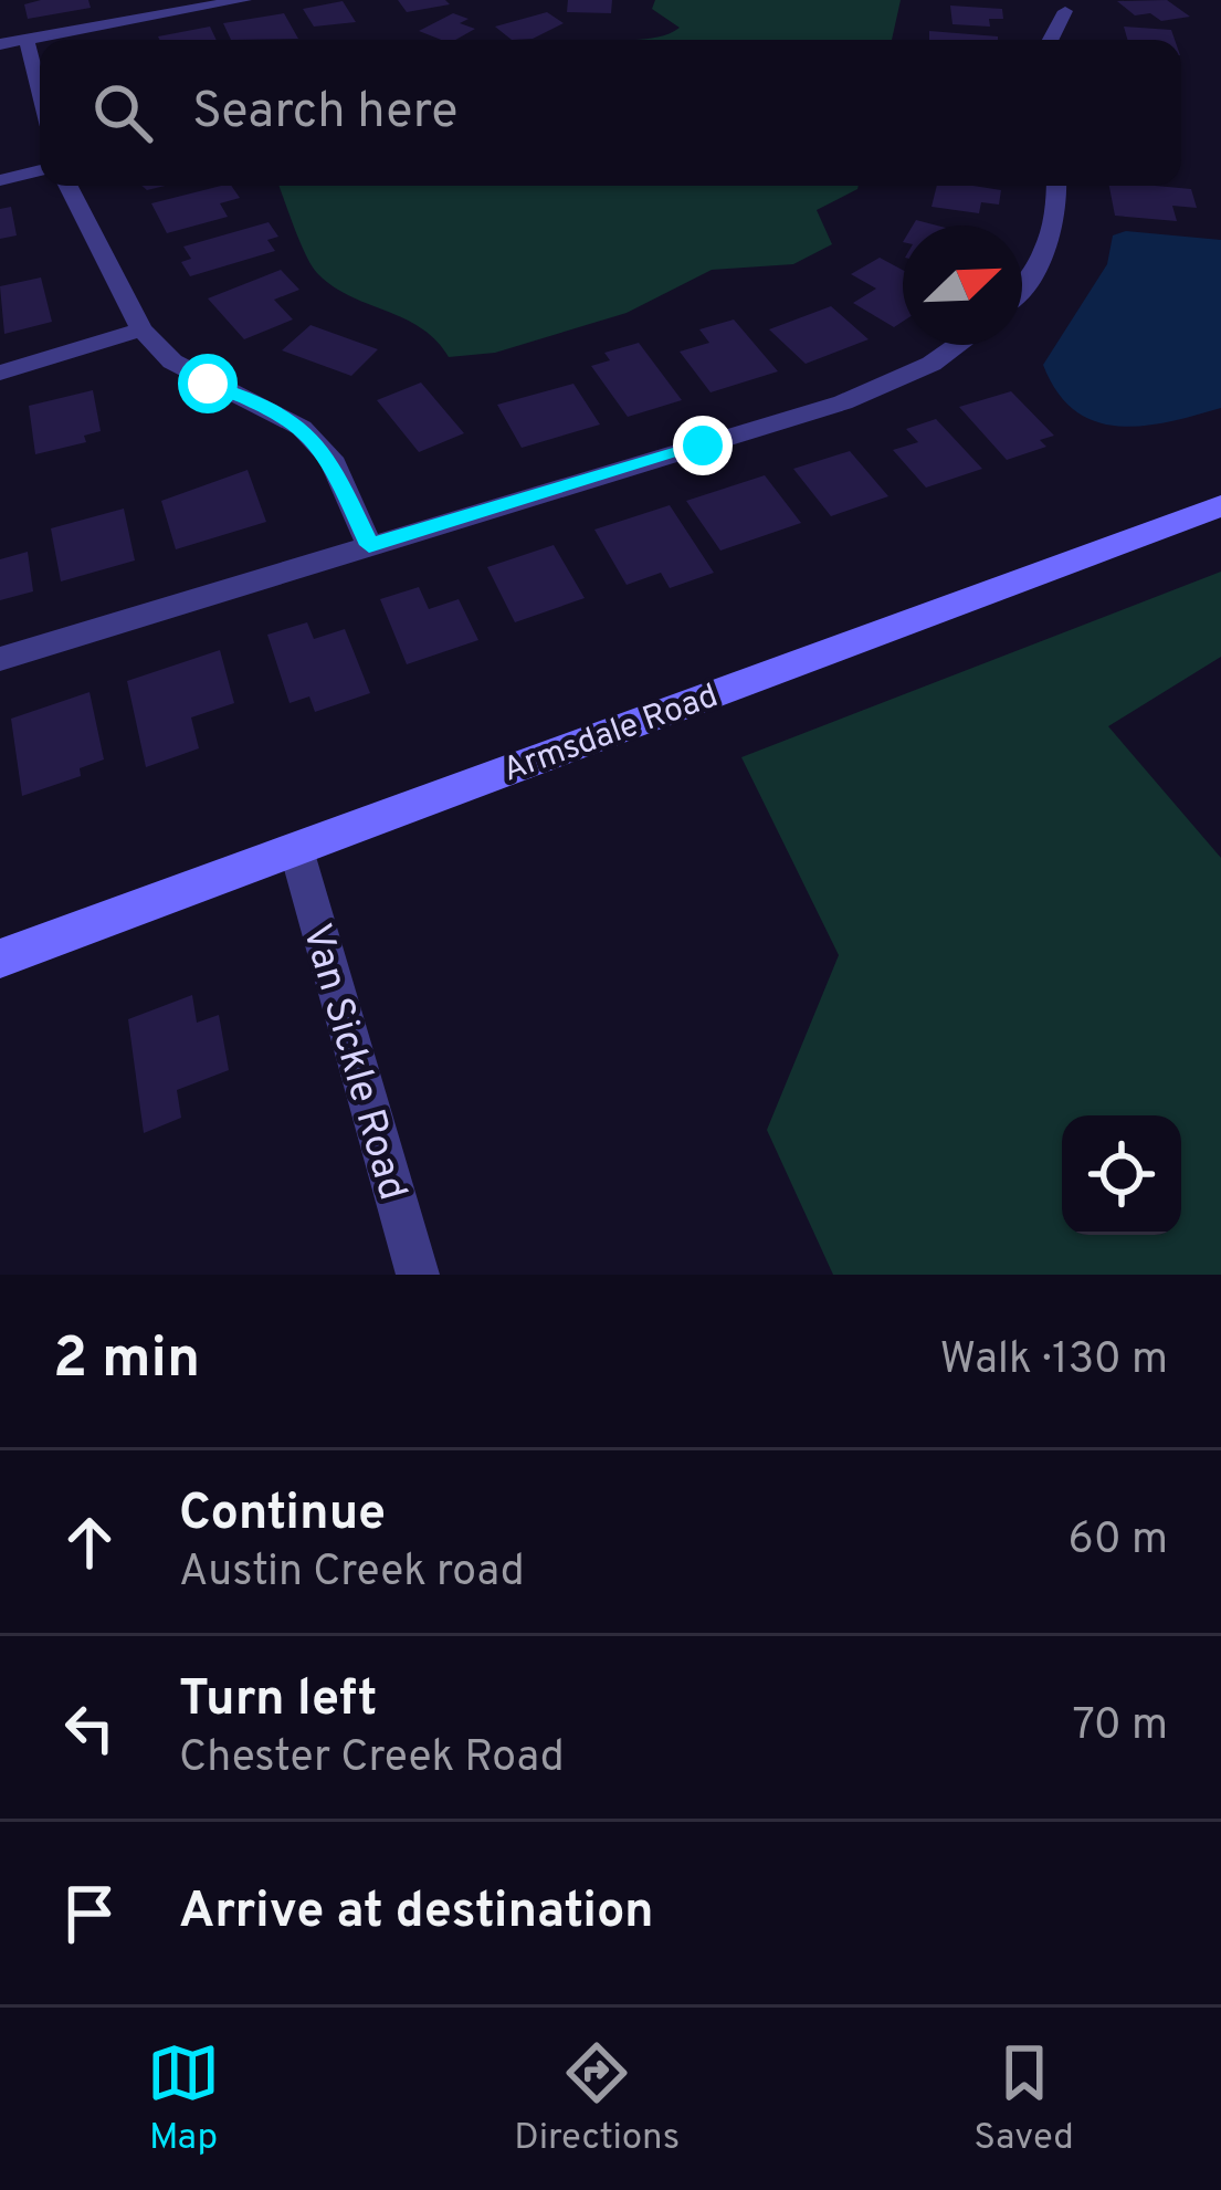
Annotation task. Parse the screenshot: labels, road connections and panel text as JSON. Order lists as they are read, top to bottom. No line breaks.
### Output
{"streets":{"street":["Armsdale Road","Van Sickle Road"]},"crossings":[["Armsdale Road","Van Sickle Road"]],"north":"top right","page":{"search":"Search here","heading":["2 min","Walk · 130 m"],"list":[["Continue","Austin Creek road","60 m"],["Turn left","Chester Creek Road","70 m"],"Arrive at destination"],"nav":["Map","Directions","Saved"]}}
